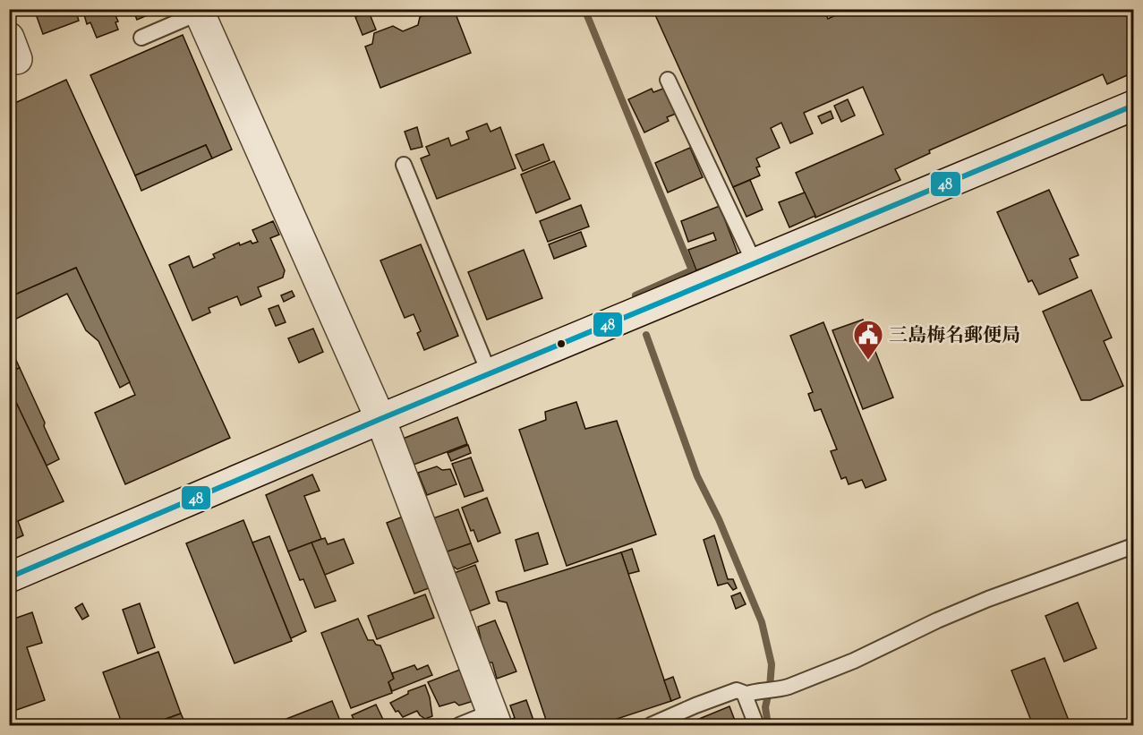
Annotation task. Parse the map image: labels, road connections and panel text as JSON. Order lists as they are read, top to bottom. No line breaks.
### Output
{"places":{"public building":["三島梅名郵便局"]},"lines":["transit line 48"]}
